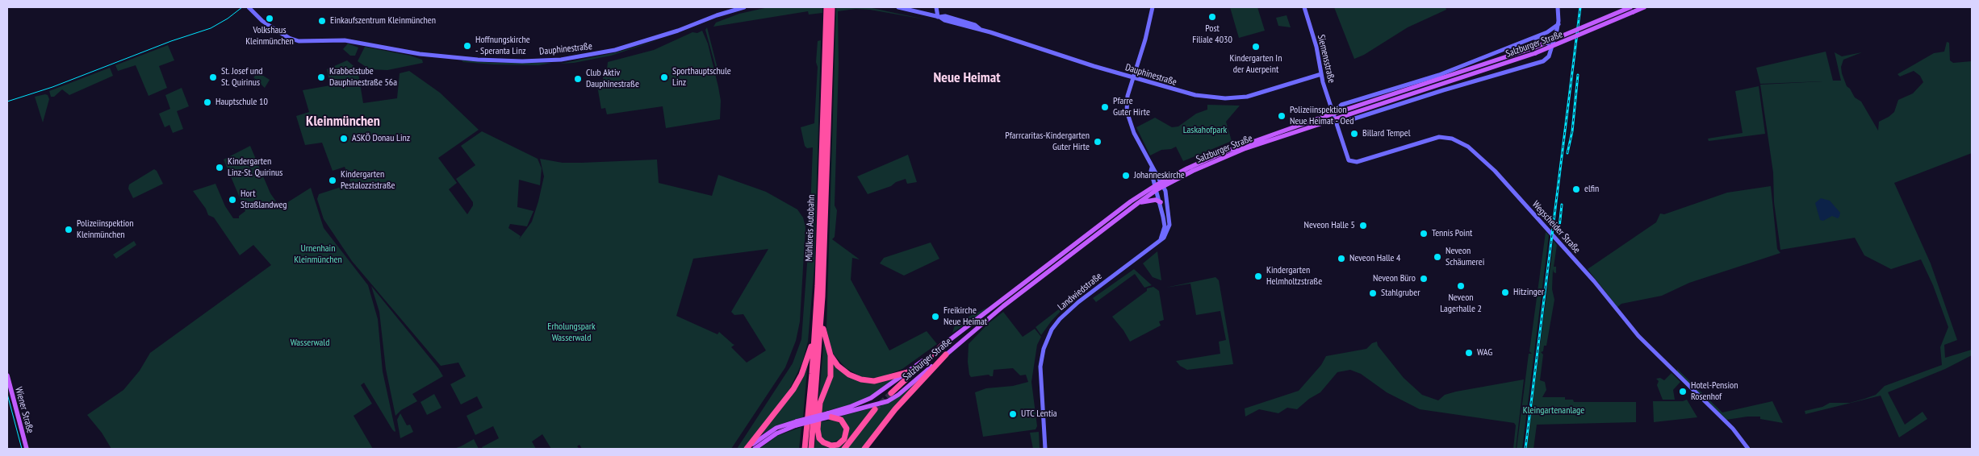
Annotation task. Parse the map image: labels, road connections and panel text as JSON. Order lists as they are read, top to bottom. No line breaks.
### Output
{"streets":{"highway":["Mühlkreis Autobahn"],"main road":["Salzburger Straße","Dauphinestraße","Siemensstraße","Wegscheider Straße","Landwiedstraße","Wiener Straße"]},"crossings":[["Salzburger Straße","Siemensstraße"],["Salzburger Straße","Wegscheider Straße"],["Salzburger Straße","Landwiedstraße"],["Dauphinestraße","Siemensstraße"],["Siemensstraße","Wegscheider Straße"]],"districts":["Neue Heimat","Kleinmünchen"],"parks":["Laskahofpark","Urnenhain Kleinmünchen","Erholungspark Wasserwald","Wasserwald","Kleingartenanlage"],"places":["Post Filiale 4030","Volkshaus Kleinmünchen","Einkaufszentrum Kleinmünchen","Hoffnungskirche - Speranta Linz","Kindergarten In der Auerpeint","St. Josef und St. Quirinus","Krabbelstube Dauphinestraße 56a","Sporthauptschule Linz","Club Aktiv Dauphinestraße","Hauptschule 10","Pfarre Guter Hirte","Polizeiinspektion Neue Heimat - Oed","Billard Tempel","ASKÖ Donau Linz","Pfarrcaritas-Kindergarten Guter Hirte","Kindergarten Linz-St. Quirinus","Johanneskirche","Kindergarten Pestalozzistraße","elfin","Hort Straßlandweg","Neveon Halle 5","Polizeiinspektion Kleinmünchen","Tennis Point","Neveon Schäumerei","Neveon Halle 4","Kindergarten Helmholtzstraße","Neveon Büro","Neveon Lagerhalle 2","Hitzinger","Stahlgruber","Freikirche Neue Heimat","WAG","Hotel-Pension Rosenhof","UTC Lentia"]}
